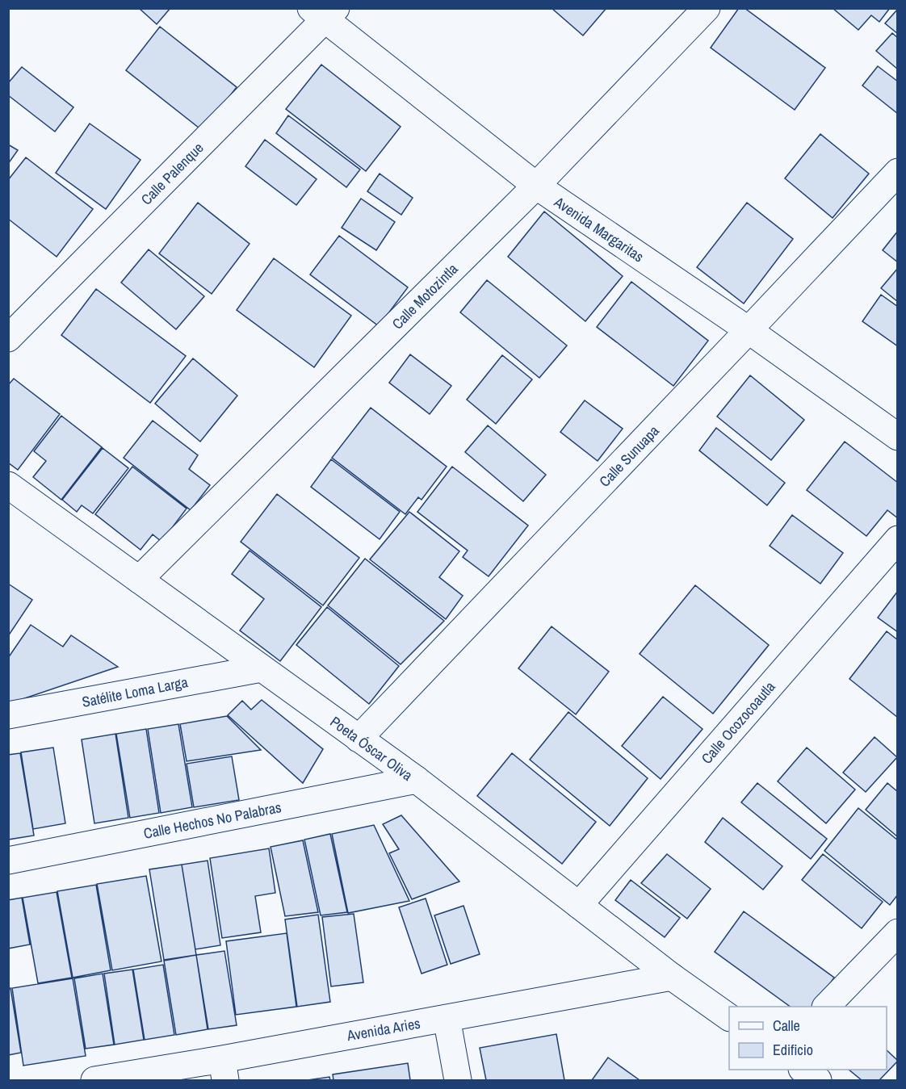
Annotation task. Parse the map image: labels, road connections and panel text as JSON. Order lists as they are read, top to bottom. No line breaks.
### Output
{"streets":{"street":["Calle Palenque","Avenida Margaritas","Calle Motozintla","Calle Sunuapa","Satélite Loma Larga","Calle Ocozocoautla","Poeta Óscar Oliva","Calle Hechos No Palabras","Avenida Aries"]},"crossings":[["Calle Palenque","Avenida Margaritas"],["Avenida Margaritas","Calle Motozintla"],["Avenida Margaritas","Calle Sunuapa"],["Calle Motozintla","Poeta Óscar Oliva"],["Calle Sunuapa","Poeta Óscar Oliva"],["Satélite Loma Larga","Poeta Óscar Oliva"],["Calle Ocozocoautla","Poeta Óscar Oliva"],["Poeta Óscar Oliva","Calle Hechos No Palabras"],["Poeta Óscar Oliva","Avenida Aries"]],"legend":["Calle","Edificio"]}
